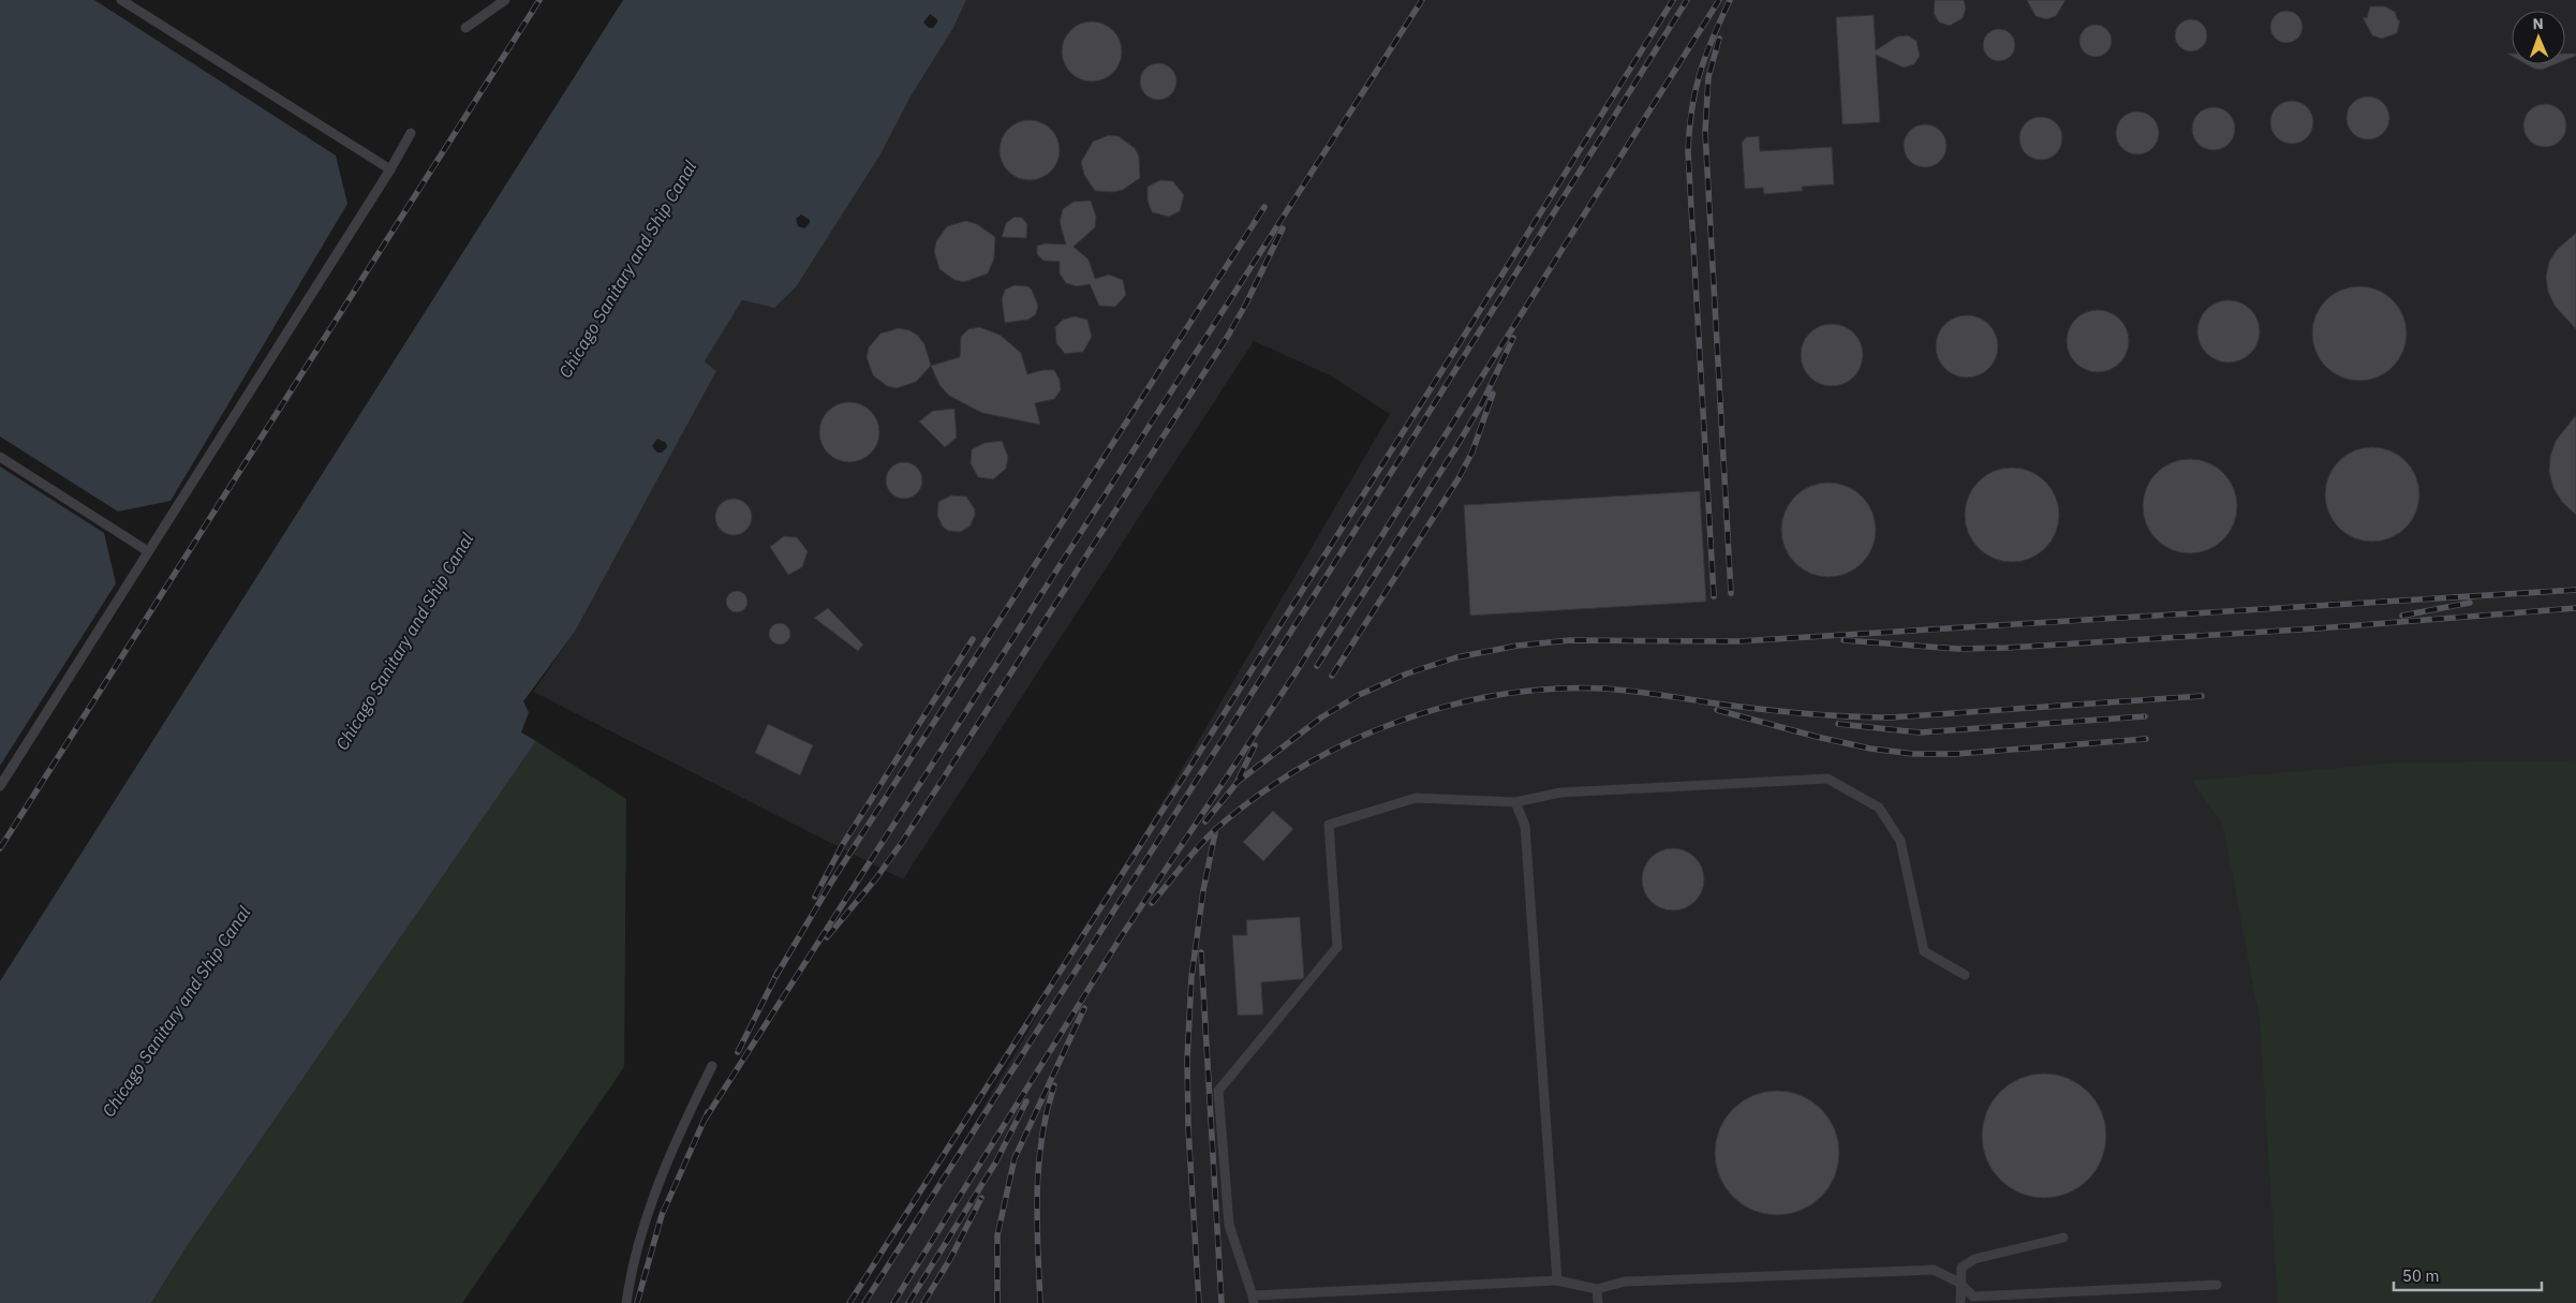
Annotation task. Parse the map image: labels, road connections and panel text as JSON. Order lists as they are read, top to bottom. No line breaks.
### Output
{"water":["Chicago Sanitary and Ship Canal"],"scale_bar":"50 m","north":"top"}
